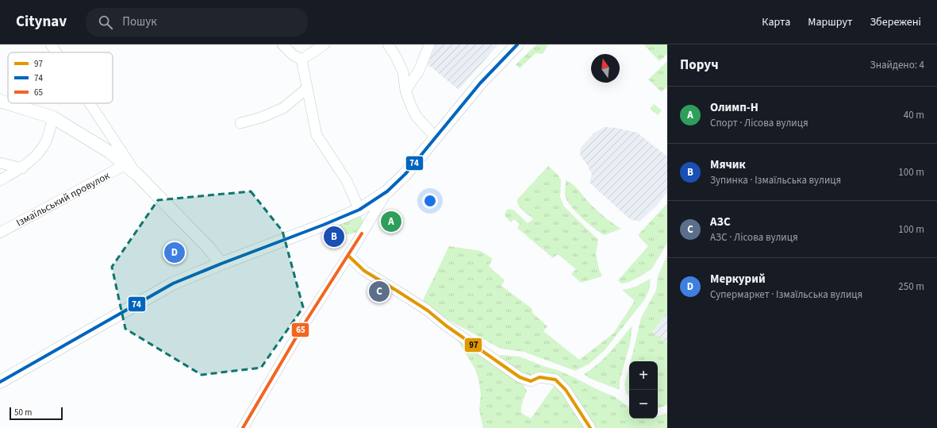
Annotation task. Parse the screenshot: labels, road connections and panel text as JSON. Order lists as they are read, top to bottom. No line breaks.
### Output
{"streets":{"street":["Ізмаїльський провулок"]},"lines":["transit line 74","transit line 65","transit line 97"],"legend":["97","74","65"],"scale_bar":"50 m","north":"top","page":{"header":"Citynav","search":"Пошук","nav":["Карта","Маршрут","Збережені"],"heading":["Поруч","Знайдено: 4"],"list":[{"mark":"A","name":"Олимп-Н","note":"Спорт · Лісова вулиця","value":"40 m"},{"mark":"B","name":"Мячик","note":"Зупинка · Ізмаїльська вулиця","value":"100 m"},{"mark":"C","name":"АЗС","note":"АЗС · Лісова вулиця","value":"100 m"},{"mark":"D","name":"Меркурий","note":"Супермаркет · Ізмаїльська вулиця","value":"250 m"}],"pins":["A","B","D","C"],"map_buttons":["+","−"],"scale":"50 m"}}
